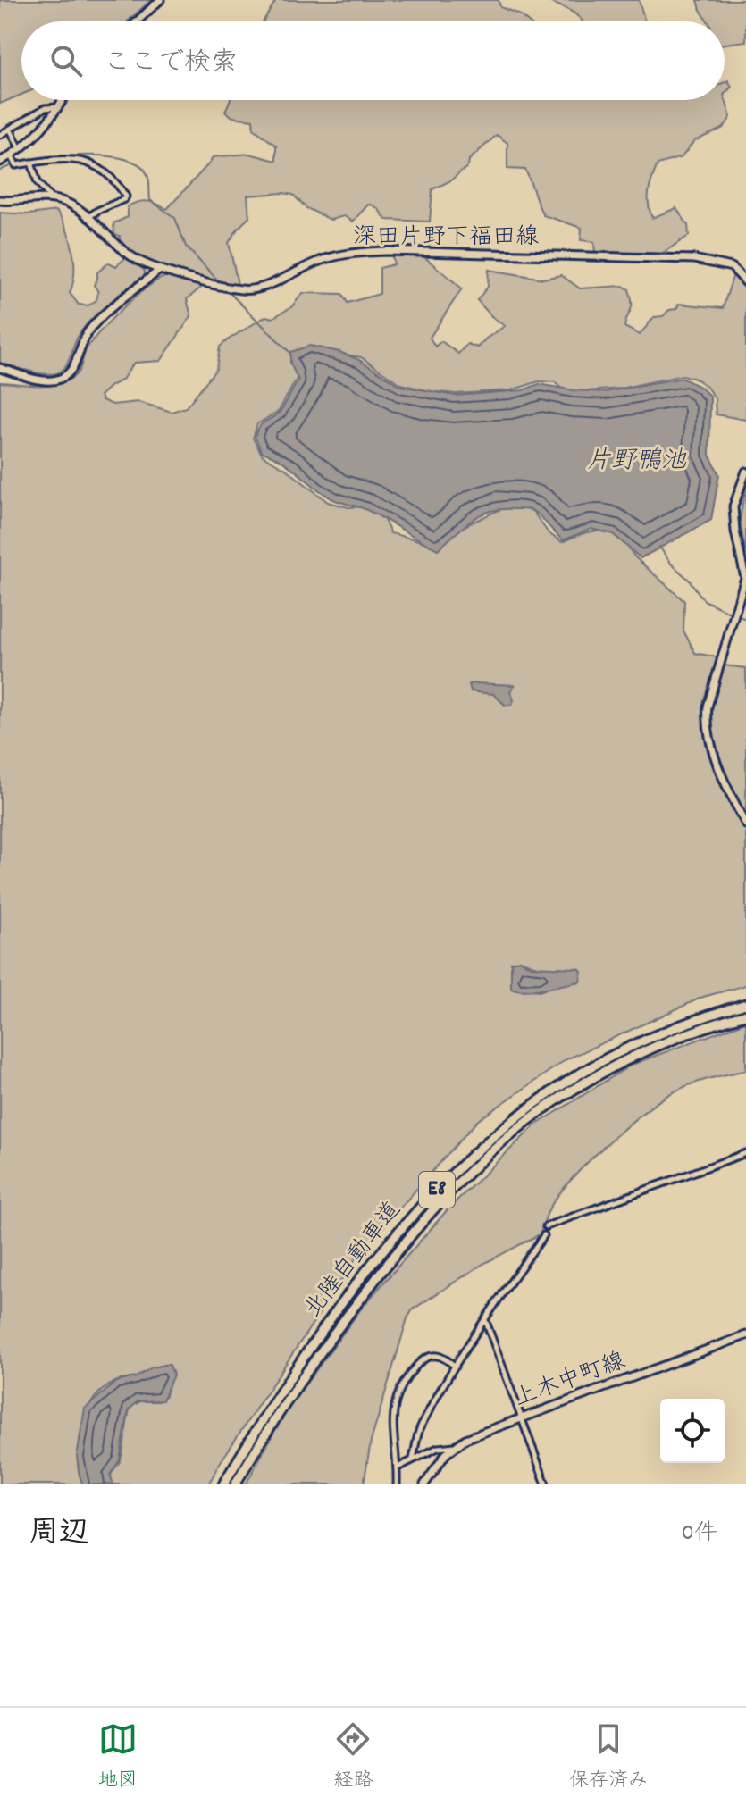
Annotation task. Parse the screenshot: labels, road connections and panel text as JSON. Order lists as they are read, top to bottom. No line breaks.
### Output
{"streets":{"highway":["E8","北陸自動車道"],"main road":["深田片野下福田線","上木中町線"]},"water":["片野鴨池"],"page":{"search":"ここで検索","heading":["周辺","0件"],"nav":["地図","経路","保存済み"]}}
